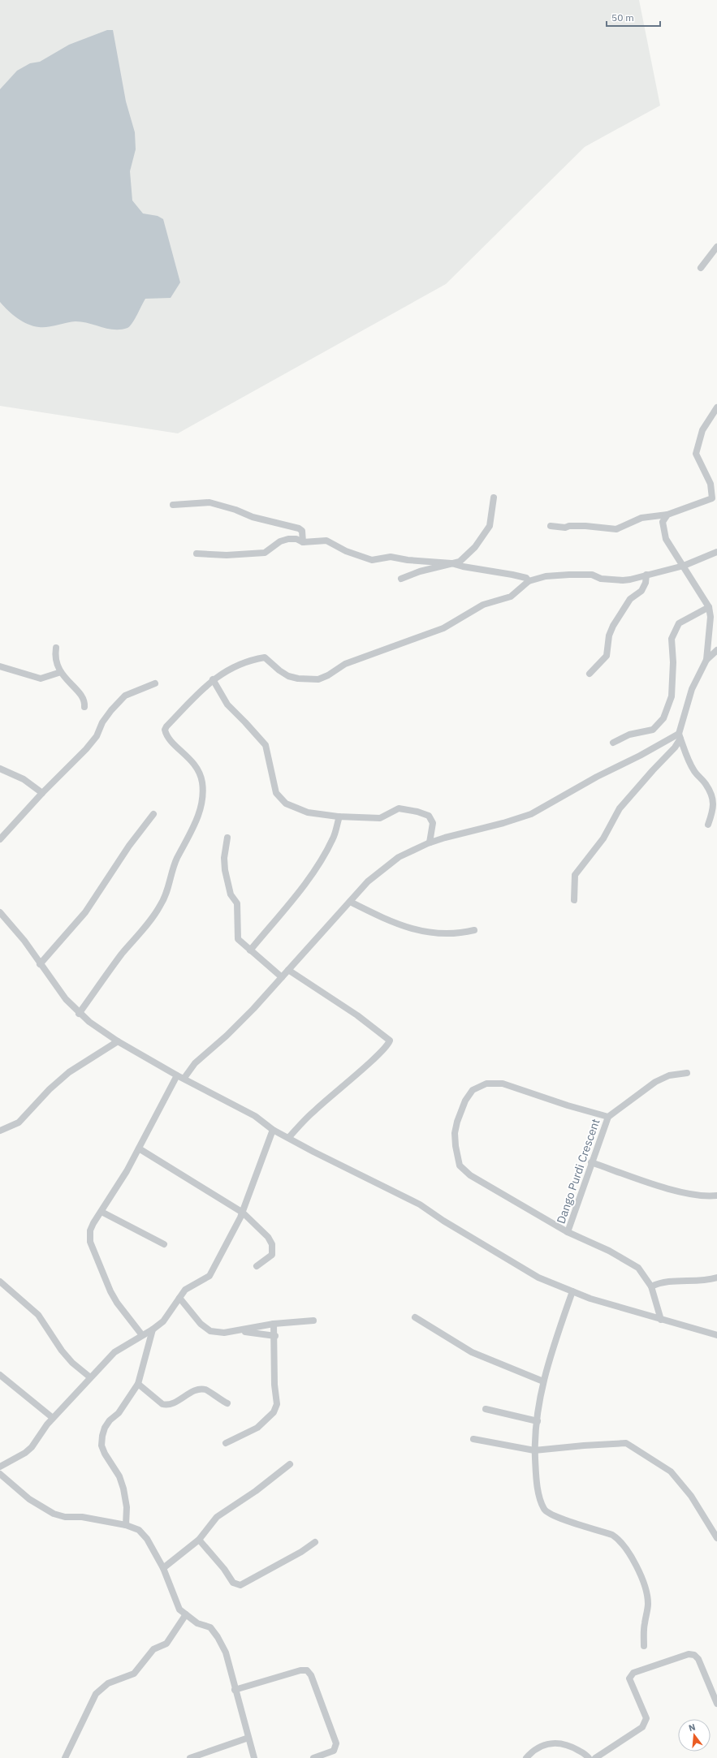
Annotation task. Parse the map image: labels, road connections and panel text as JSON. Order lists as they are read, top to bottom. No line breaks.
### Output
{"streets":{"street":["Dango Purdi Crescent"]},"scale_bar":"50 m","north":"top"}
